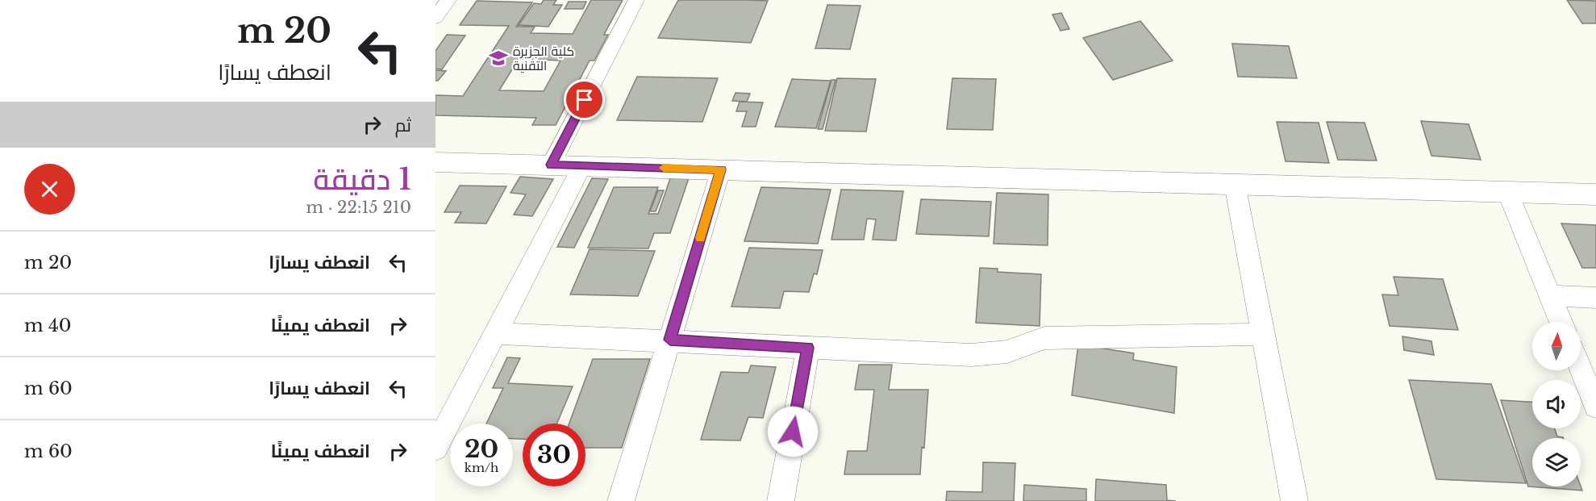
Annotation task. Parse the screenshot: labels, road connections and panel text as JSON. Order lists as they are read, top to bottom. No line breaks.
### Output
{"places":{"school or university":["كلية الجزيرة التقنية"]},"north":"top","page":{"turn":["20 m","انعطف يسارًا"],"then":"ثم","heading":["1 دقيقة","210 m · 22:15"],"list":[{"name":"انعطف يسارًا","value":"20 m"},{"name":"انعطف يمينًا","value":"40 m"},{"name":"انعطف يسارًا","value":"60 m"},{"name":"انعطف يمينًا","value":"60 m"}],"speed":"20 km/h","limit":"30"}}
